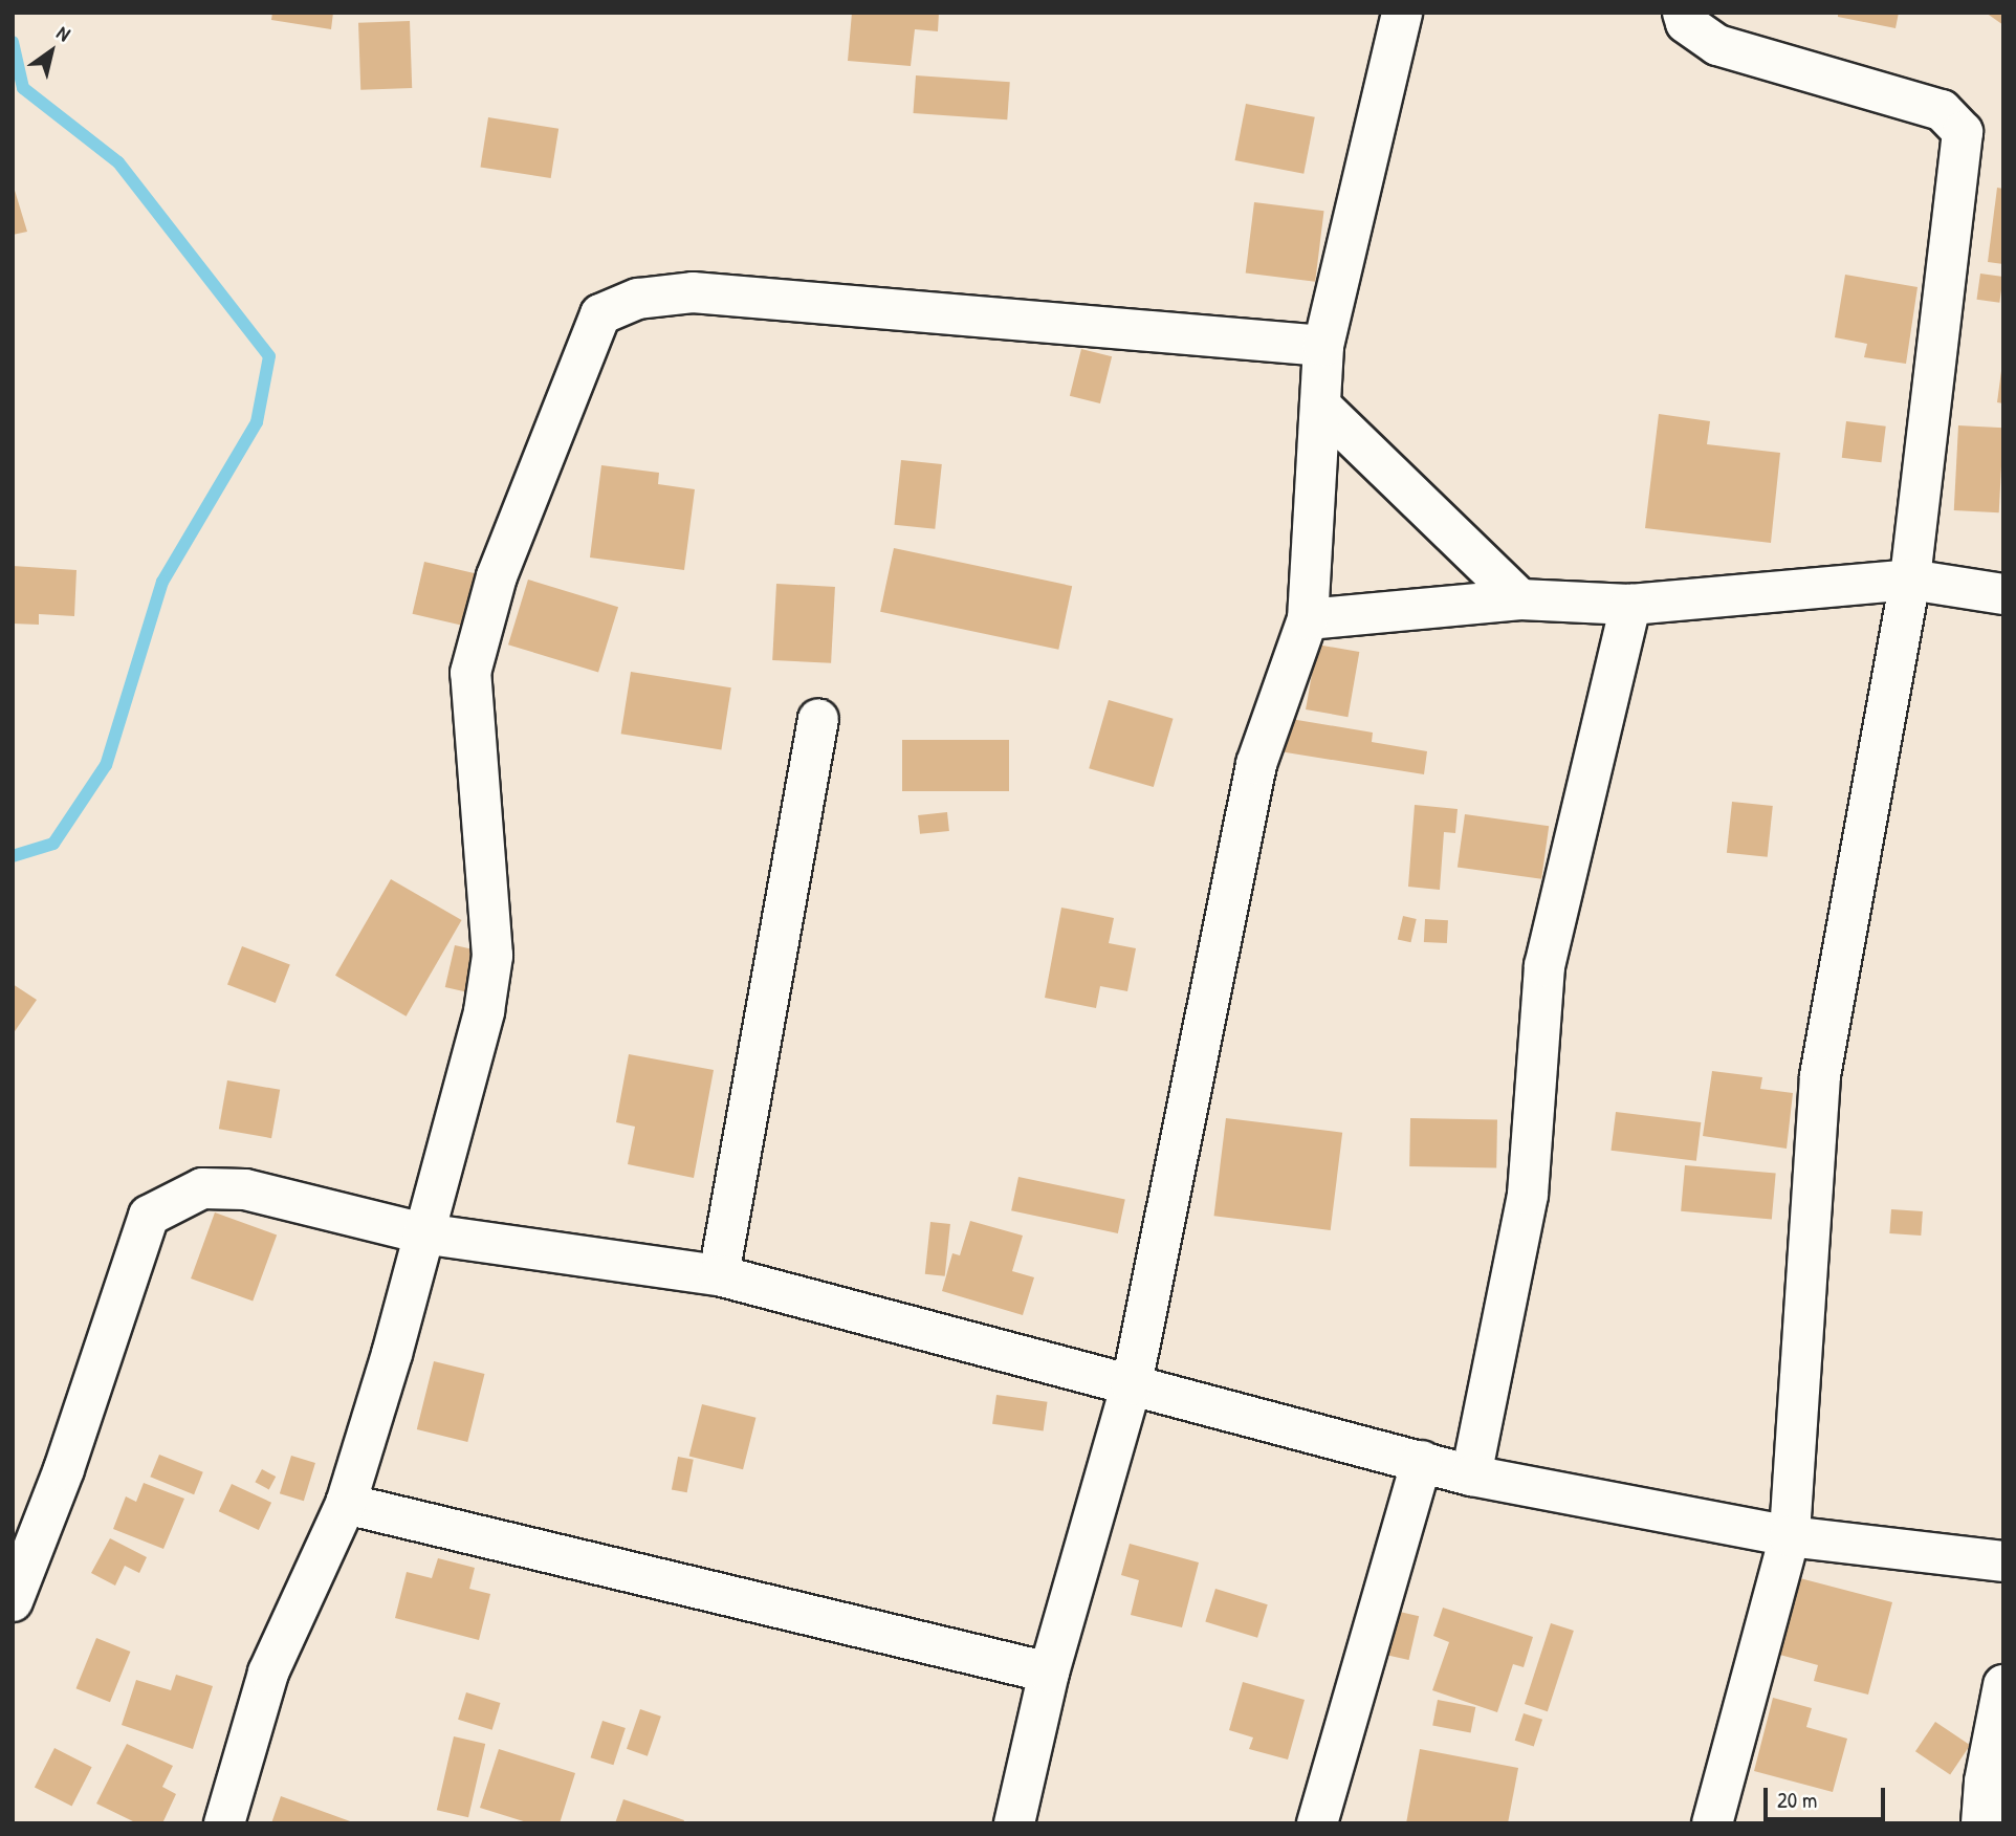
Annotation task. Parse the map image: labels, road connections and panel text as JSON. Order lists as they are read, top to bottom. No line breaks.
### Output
{"scale_bar":"20 m","north":"top right"}
